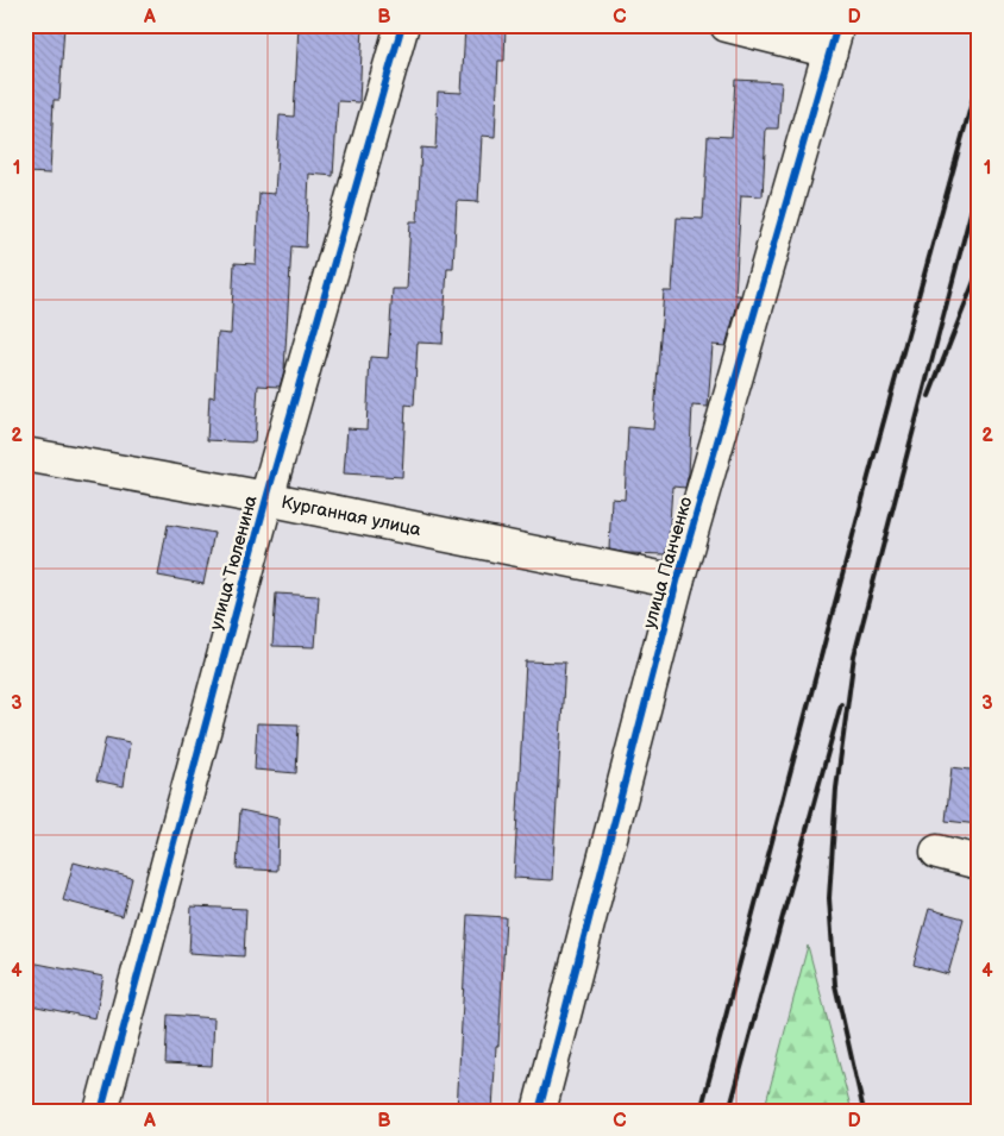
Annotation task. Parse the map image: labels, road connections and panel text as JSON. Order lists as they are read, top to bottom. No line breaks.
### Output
{"streets":{"street":["Курганная улица","улица Тюленина","улица Панченко"]},"crossings":[["Курганная улица","улица Тюленина"],["Курганная улица","улица Панченко"]],"grid":{"columns":["A","B","C","D"],"rows":["1","2","3","4"]}}
